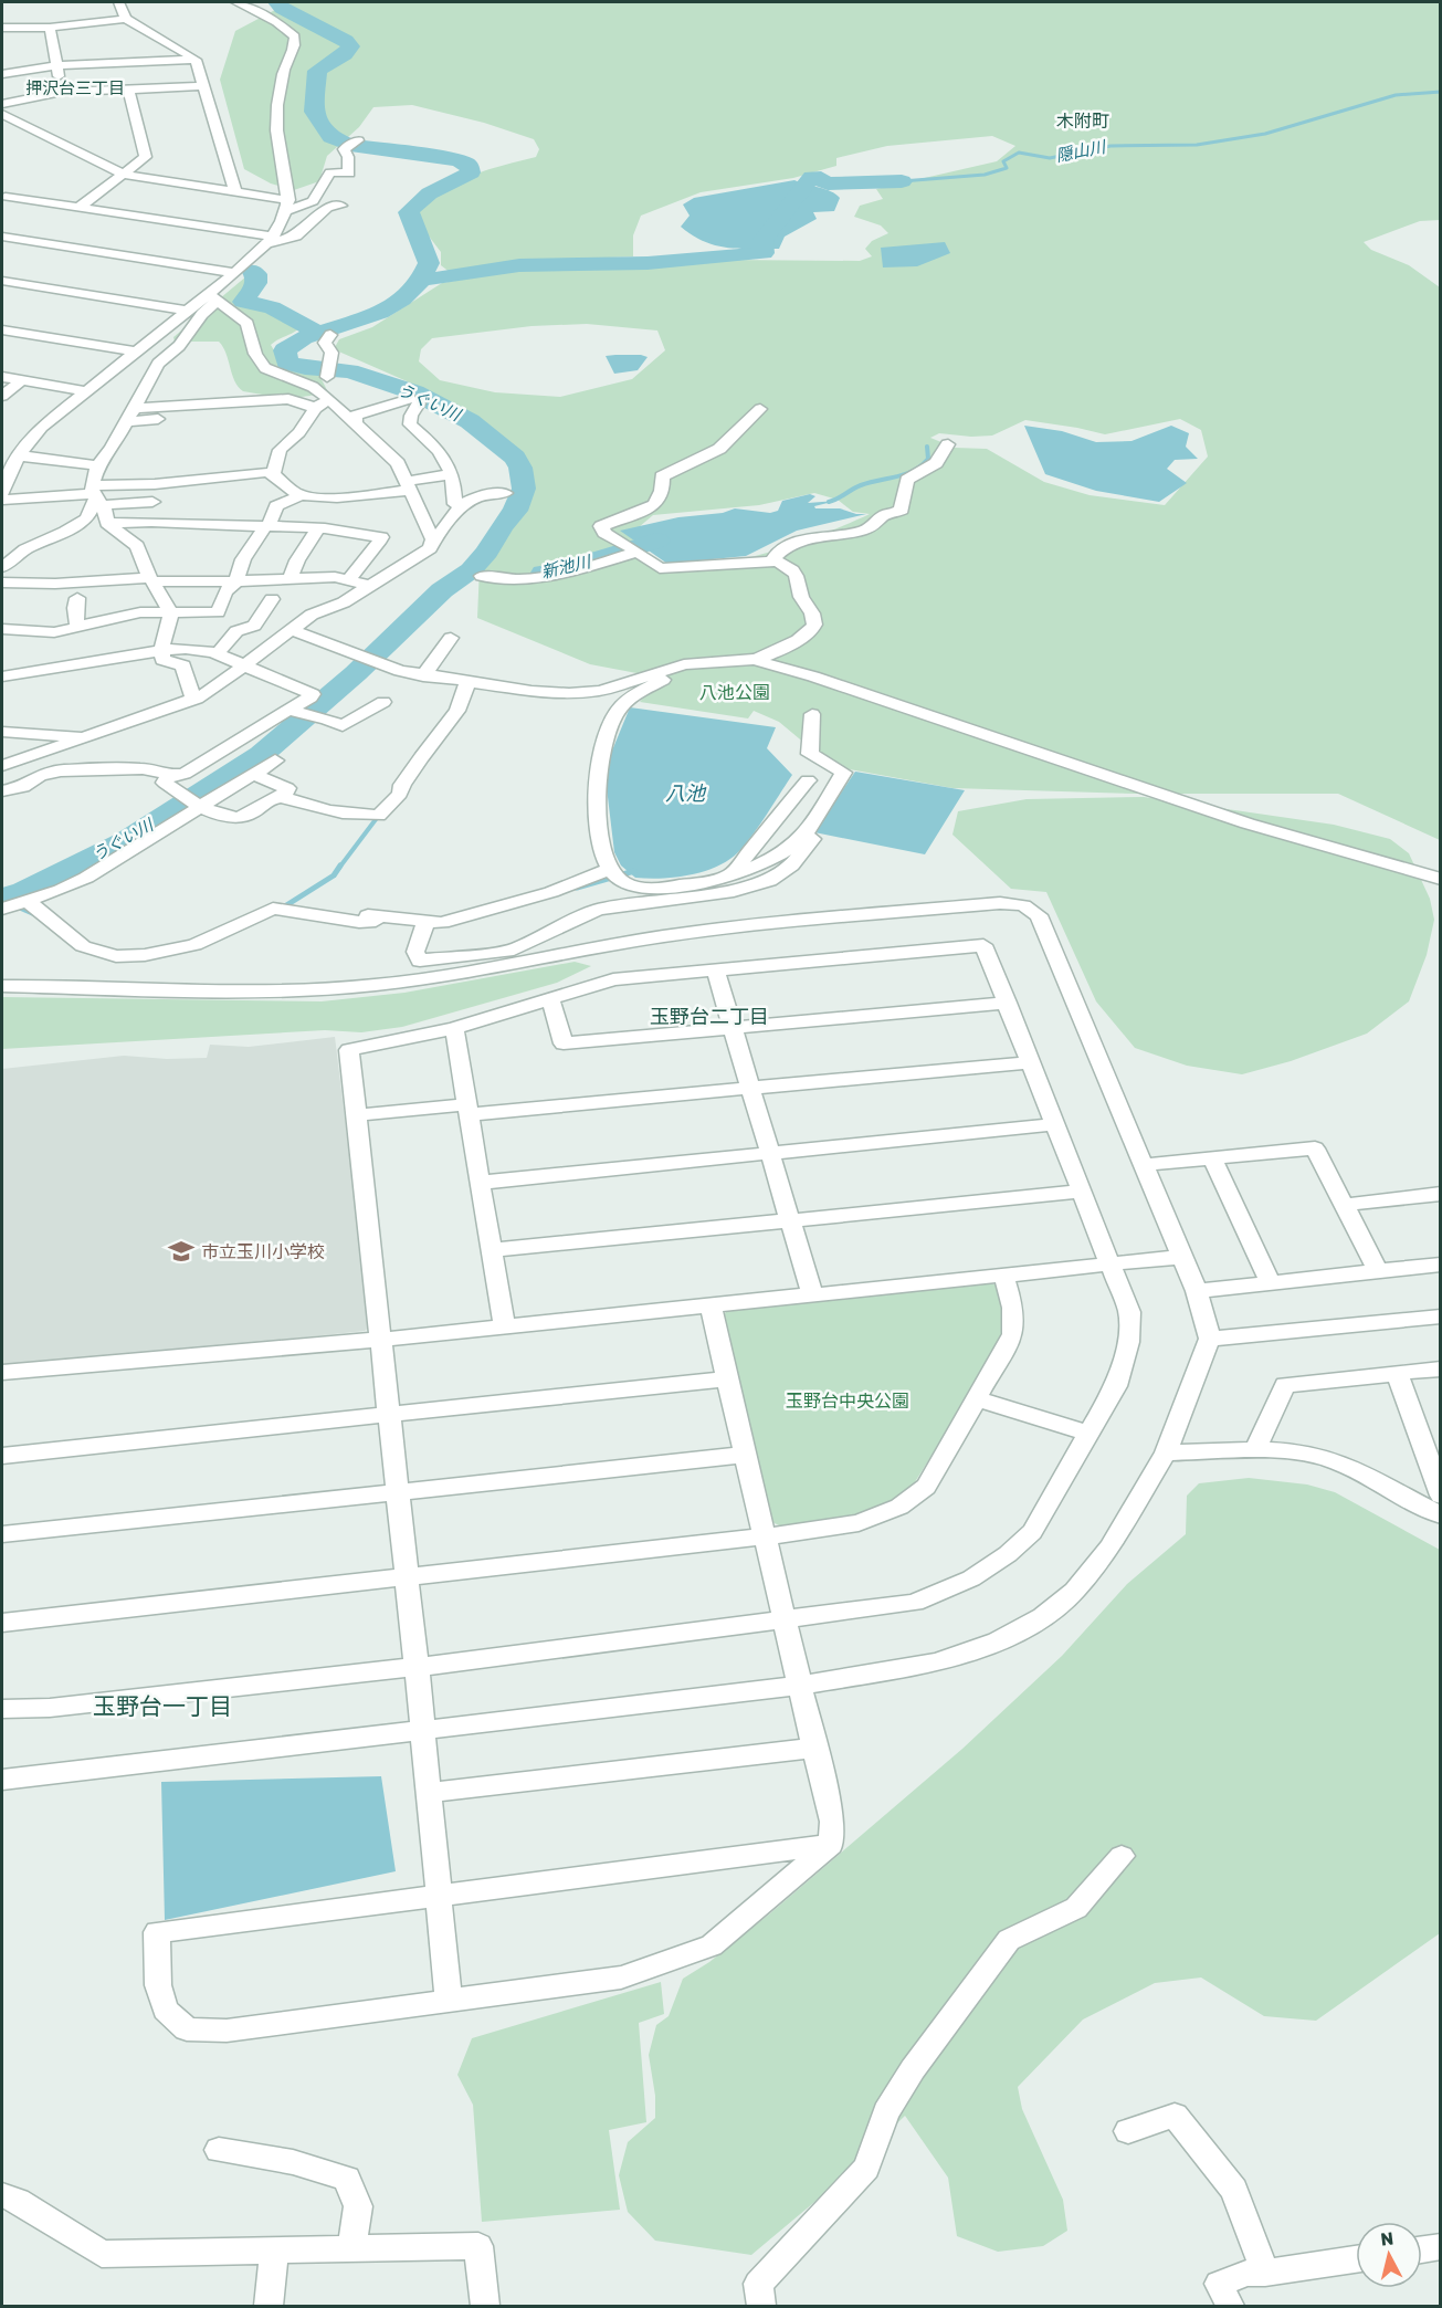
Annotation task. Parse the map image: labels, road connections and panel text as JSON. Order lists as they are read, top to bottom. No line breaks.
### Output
{"districts":["押沢台三丁目","木附町","玉野台二丁目","玉野台一丁目"],"water":["隠山川","うぐい川","新池川","八池"],"parks":["八池公園","玉野台中央公園"],"places":{"school or university":["市立玉川小学校"]},"north":"top"}
